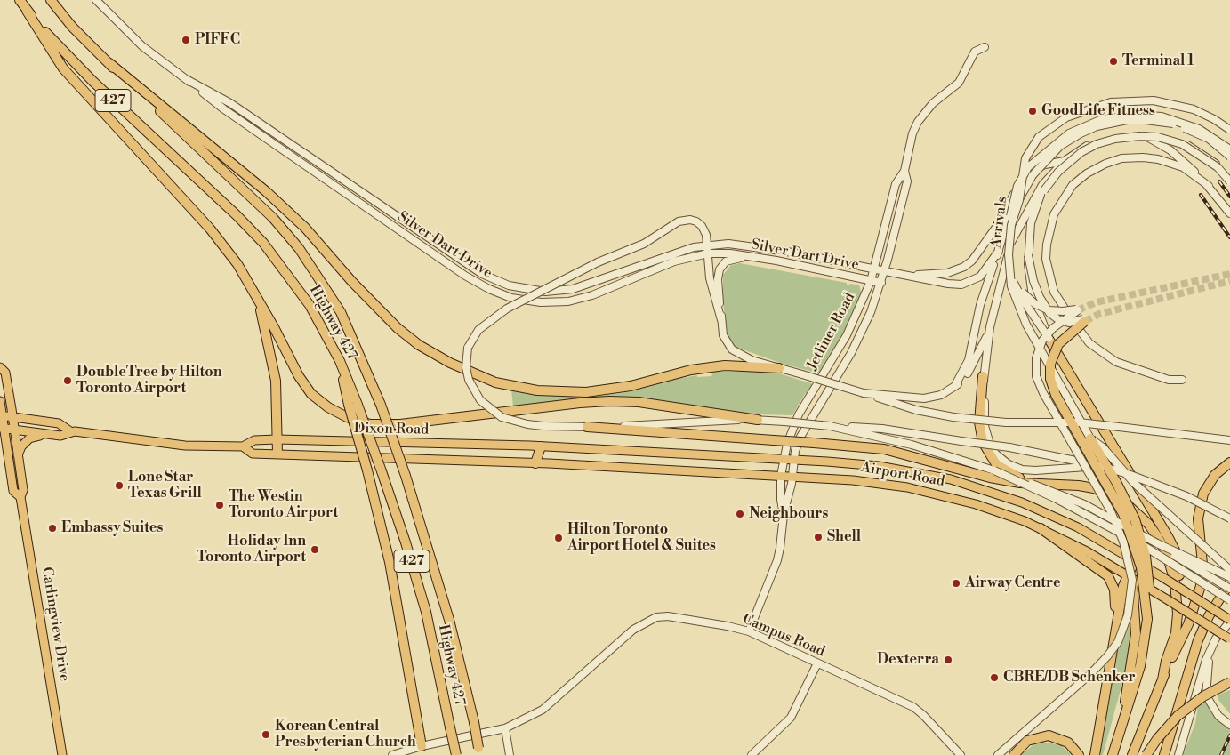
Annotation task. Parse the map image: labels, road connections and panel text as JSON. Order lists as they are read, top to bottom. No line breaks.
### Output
{"streets":{"highway":["427","Highway 427"],"main road":["Dixon Road","Airport Road","Carlingview Drive"],"street":["Arrivals","Silver Dart Drive","Jetliner Road","Campus Road"]},"crossings":[["Silver Dart Drive","Jetliner Road"],["Jetliner Road","Airport Road"],["Dixon Road","Airport Road"],["Dixon Road","Carlingview Drive"]],"places":["PIFFC","Terminal 1","GoodLife Fitness","DoubleTree by Hilton Toronto Airport","Lone Star Texas Grill","The Westin Toronto Airport","Neighbours","Embassy Suites","Shell","Hilton Toronto Airport Hotel & Suites","Holiday Inn Toronto Airport","Airway Centre","Dexterra","CBRE/DB Schenker","Korean Central Presbyterian Church"]}
